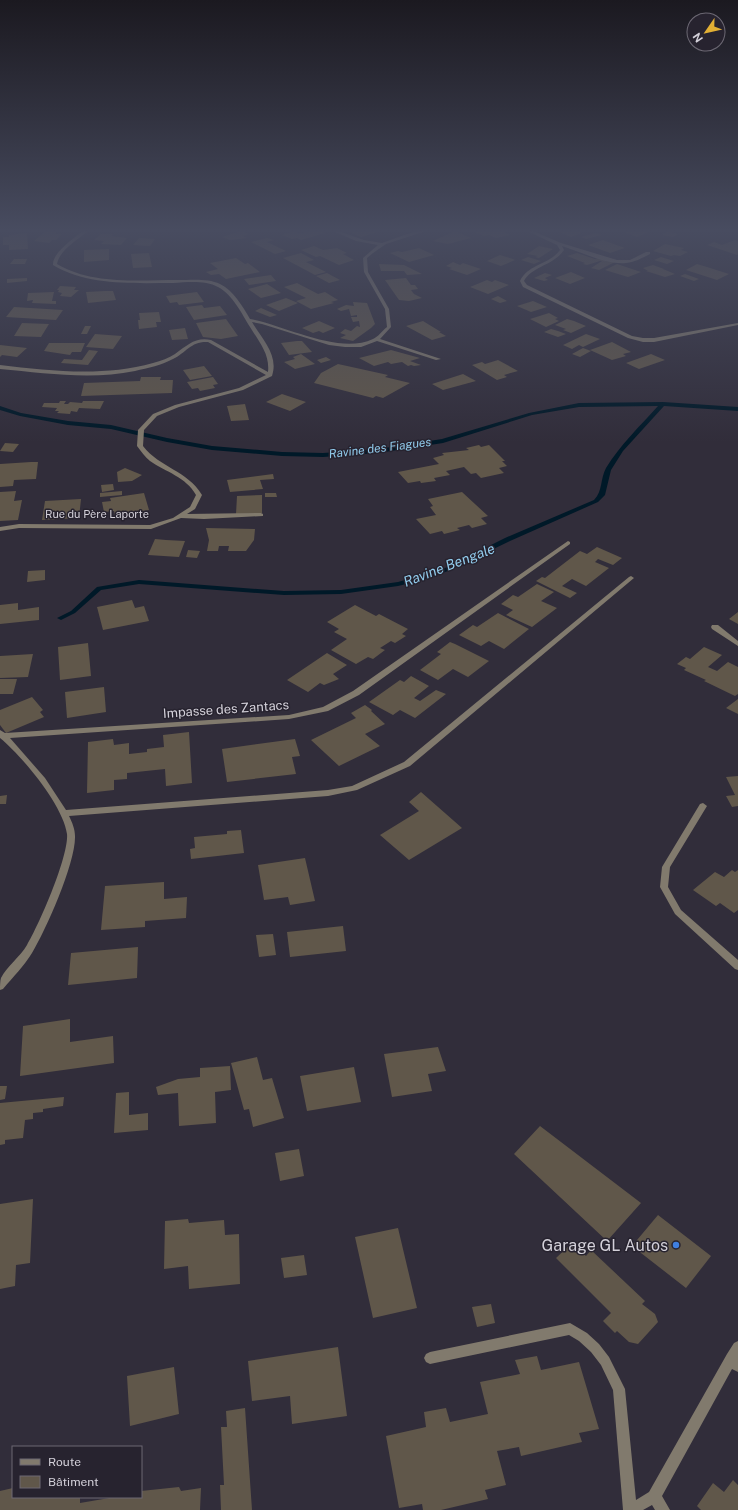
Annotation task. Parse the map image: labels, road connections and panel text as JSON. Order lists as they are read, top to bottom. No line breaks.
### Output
{"streets":{"street":["Rue du Père Laporte","Impasse des Zantacs"]},"water":["Ravine des Fiagues","Ravine Bengale"],"places":["Garage GL Autos"],"legend":["Route","Bâtiment"],"north":"bottom left"}
